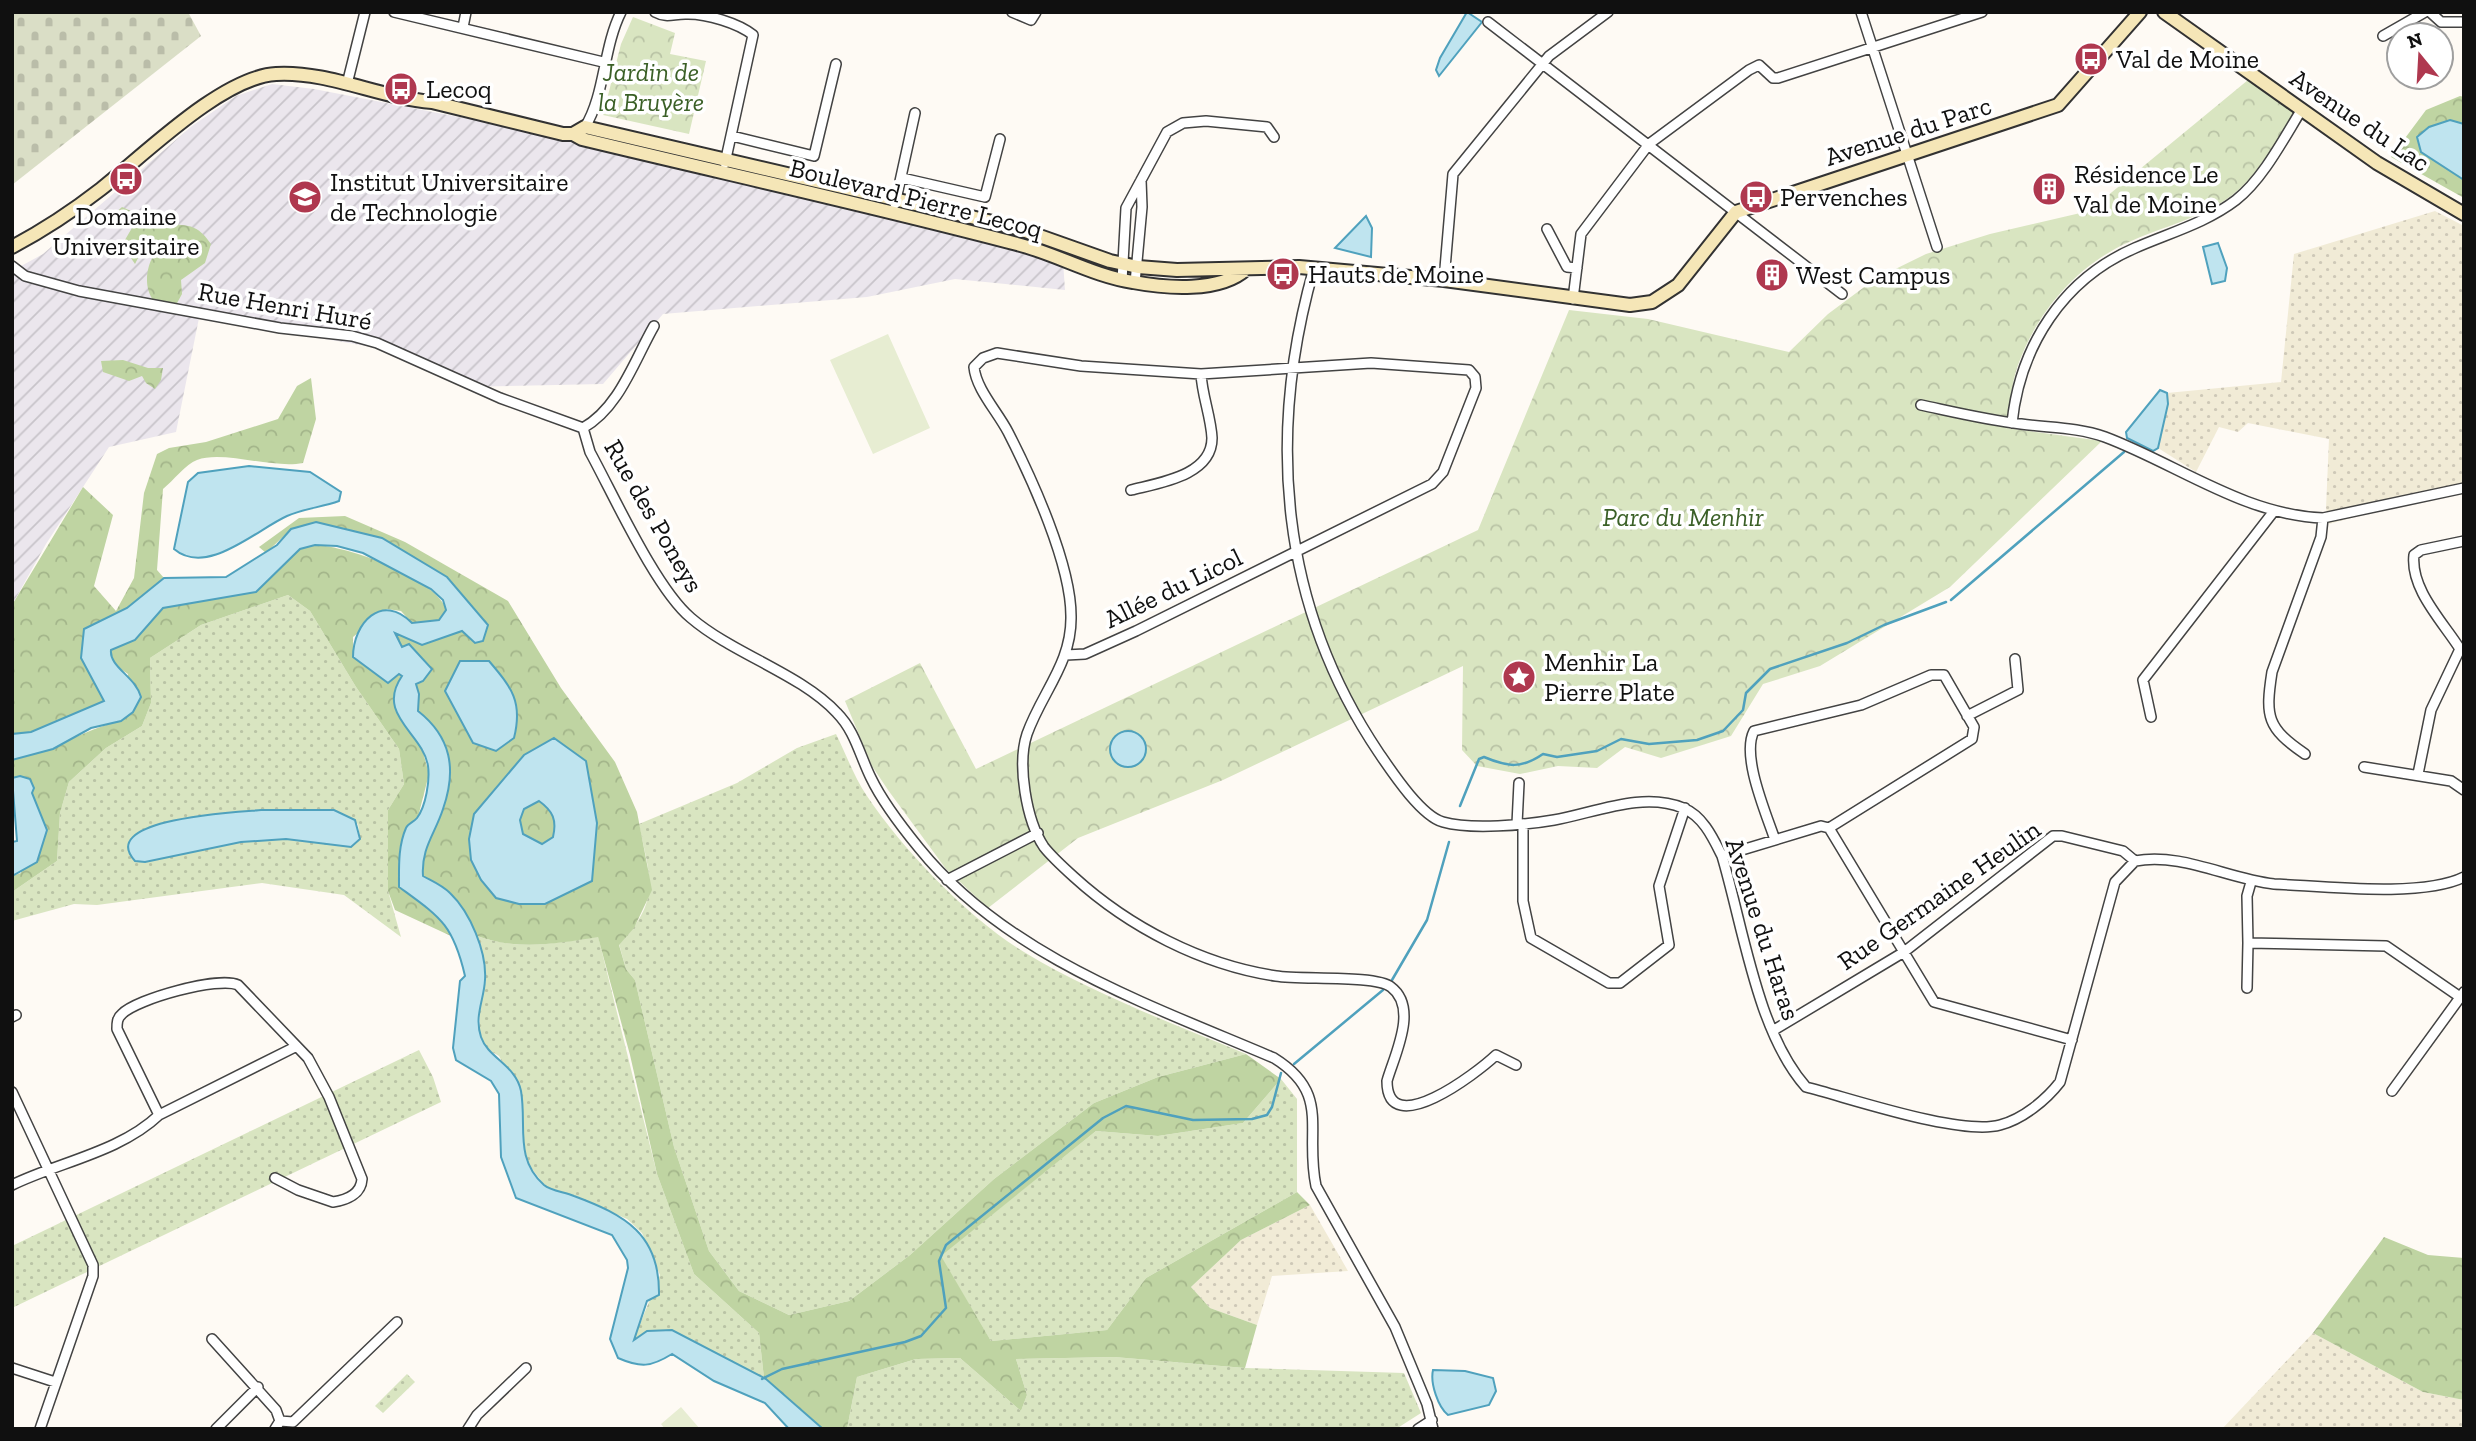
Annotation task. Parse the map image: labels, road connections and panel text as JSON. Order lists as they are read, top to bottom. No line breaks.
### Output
{"streets":{"street":["Avenue du Lac","Avenue du Parc","Boulevard Pierre Lecoq","Rue Henri Huré","Rue des Poneys","Allée du Licol","Rue Germaine Heulin","Avenue du Haras"]},"crossings":[["Rue Henri Huré","Rue des Poneys"],["Rue Germaine Heulin","Avenue du Haras"]],"parks":["Jardin de la Bruyère","Parc du Menhir"],"places":{"bus stop":["Val de Moine","Lecoq","Domaine Universitaire","Pervenches","Hauts de Moine"],"building":["Résidence Le Val de Moine","West Campus"],"school or university":["Institut Universitaire de Technologie"],"place":["Menhir La Pierre Plate"]},"north":"top"}
